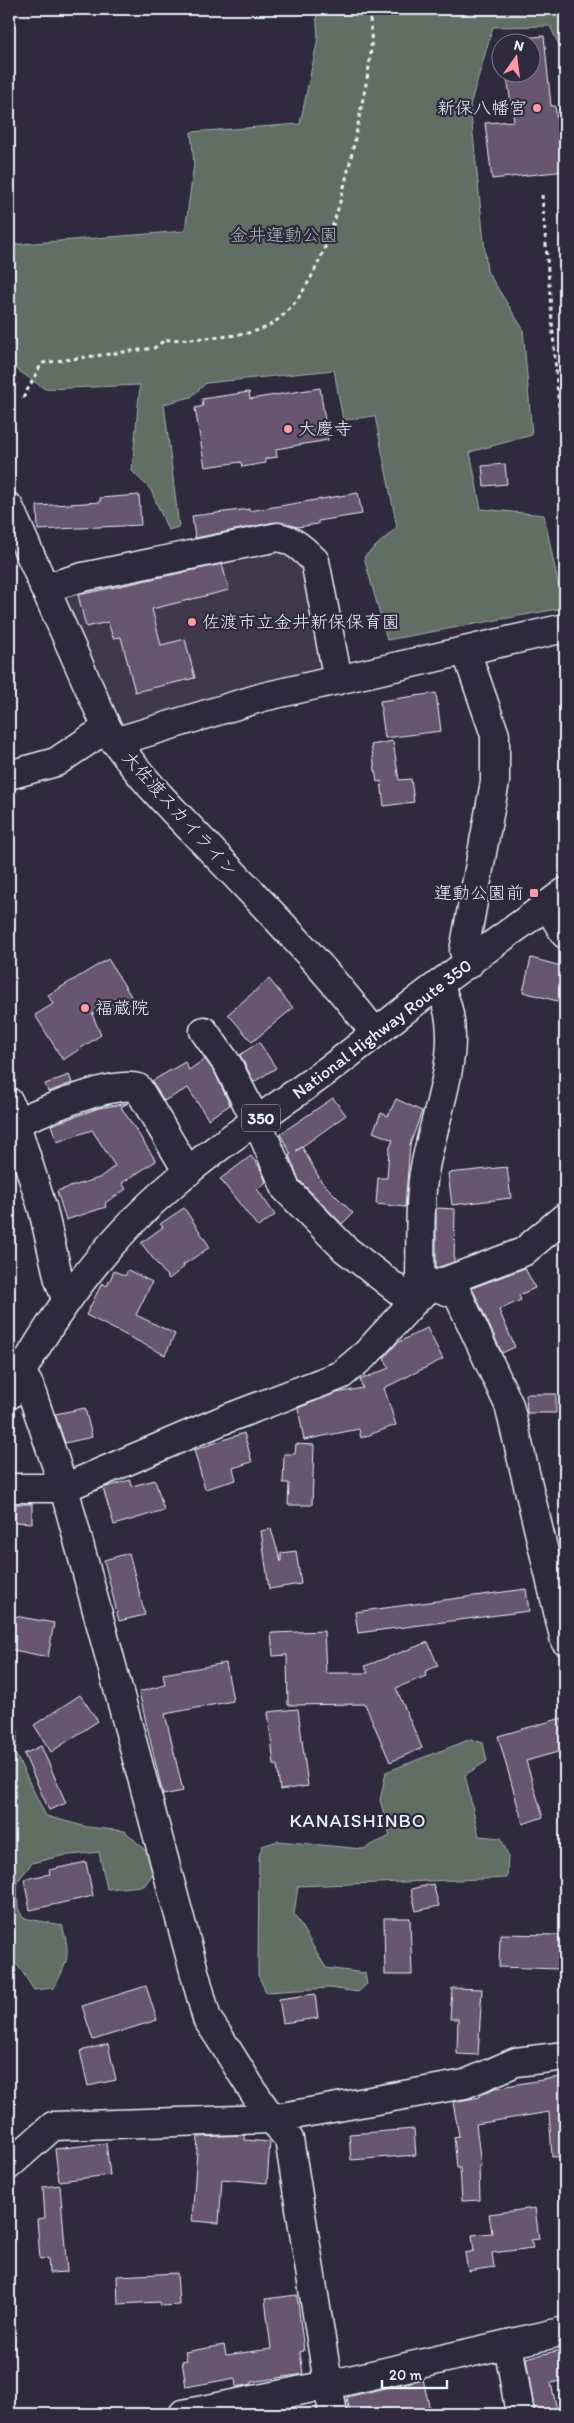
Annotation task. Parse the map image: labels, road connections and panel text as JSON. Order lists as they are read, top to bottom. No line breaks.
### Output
{"streets":{"main road":["大佐渡スカイライン","National Highway Route 350","350"]},"crossings":[["大佐渡スカイライン","National Highway Route 350"]],"districts":["KANAISHINBO"],"parks":["金井運動公園"],"places":{"other":["新保八幡宮","大慶寺","佐渡市立金井新保保育園","福蔵院"],"transit":["運動公園前"]},"scale_bar":"20 m","north":"top"}
